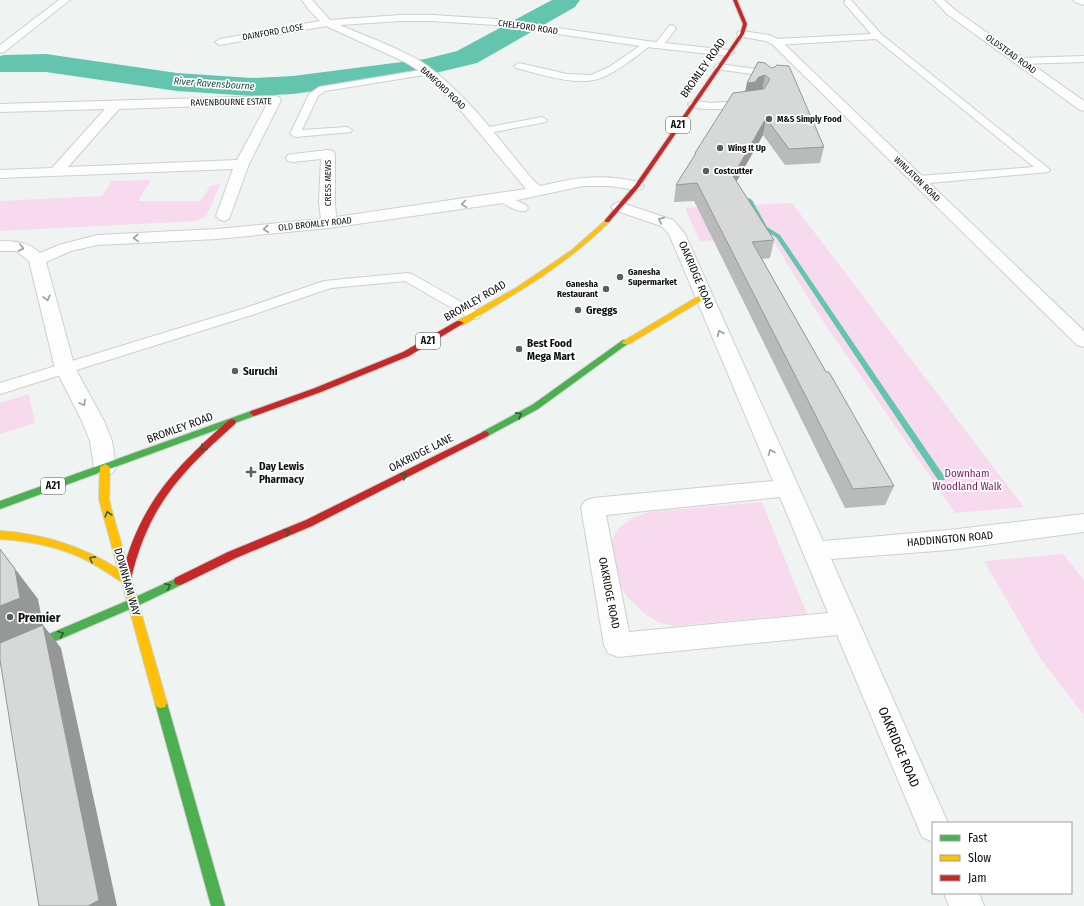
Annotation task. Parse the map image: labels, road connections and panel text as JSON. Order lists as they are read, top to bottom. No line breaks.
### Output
{"streets":{"main road":["BROMLEY ROAD","A21","OAKRIDGE LANE","DOWNHAM WAY"],"street":["CHELFORD ROAD","DAINFORD CLOSE","OLDSTEAD ROAD","BAMFORD ROAD","RAVENBOURNE ESTATE","WINLATON ROAD","CRESS MEWS","OLD BROMLEY ROAD","OAKRIDGE ROAD","HADDINGTON ROAD"]},"crossings":[["CHELFORD ROAD","DAINFORD CLOSE"],["CHELFORD ROAD","BROMLEY ROAD"],["CHELFORD ROAD","BAMFORD ROAD"],["DAINFORD CLOSE","BAMFORD ROAD"],["BROMLEY ROAD","WINLATON ROAD"],["BROMLEY ROAD","OLD BROMLEY ROAD"],["BROMLEY ROAD","OAKRIDGE ROAD"],["BROMLEY ROAD","DOWNHAM WAY"],["BAMFORD ROAD","OLD BROMLEY ROAD"],["CRESS MEWS","OLD BROMLEY ROAD"],["OLD BROMLEY ROAD","DOWNHAM WAY"],["OAKRIDGE ROAD","OAKRIDGE LANE"],["OAKRIDGE ROAD","HADDINGTON ROAD"],["OAKRIDGE LANE","DOWNHAM WAY"]],"one_way":["OAKRIDGE LANE"],"water":["River Ravensbourne"],"parks":["Downham Woodland Walk"],"places":{"other":["M&S Simply Food","Wing It Up","Costcutter","Ganesha Supermarket","Ganesha Restaurant","Greggs","Best Food Mega Mart","Suruchi","Premier"],"health":["Day Lewis Pharmacy"]},"legend":["Fast","Slow","Jam"]}
